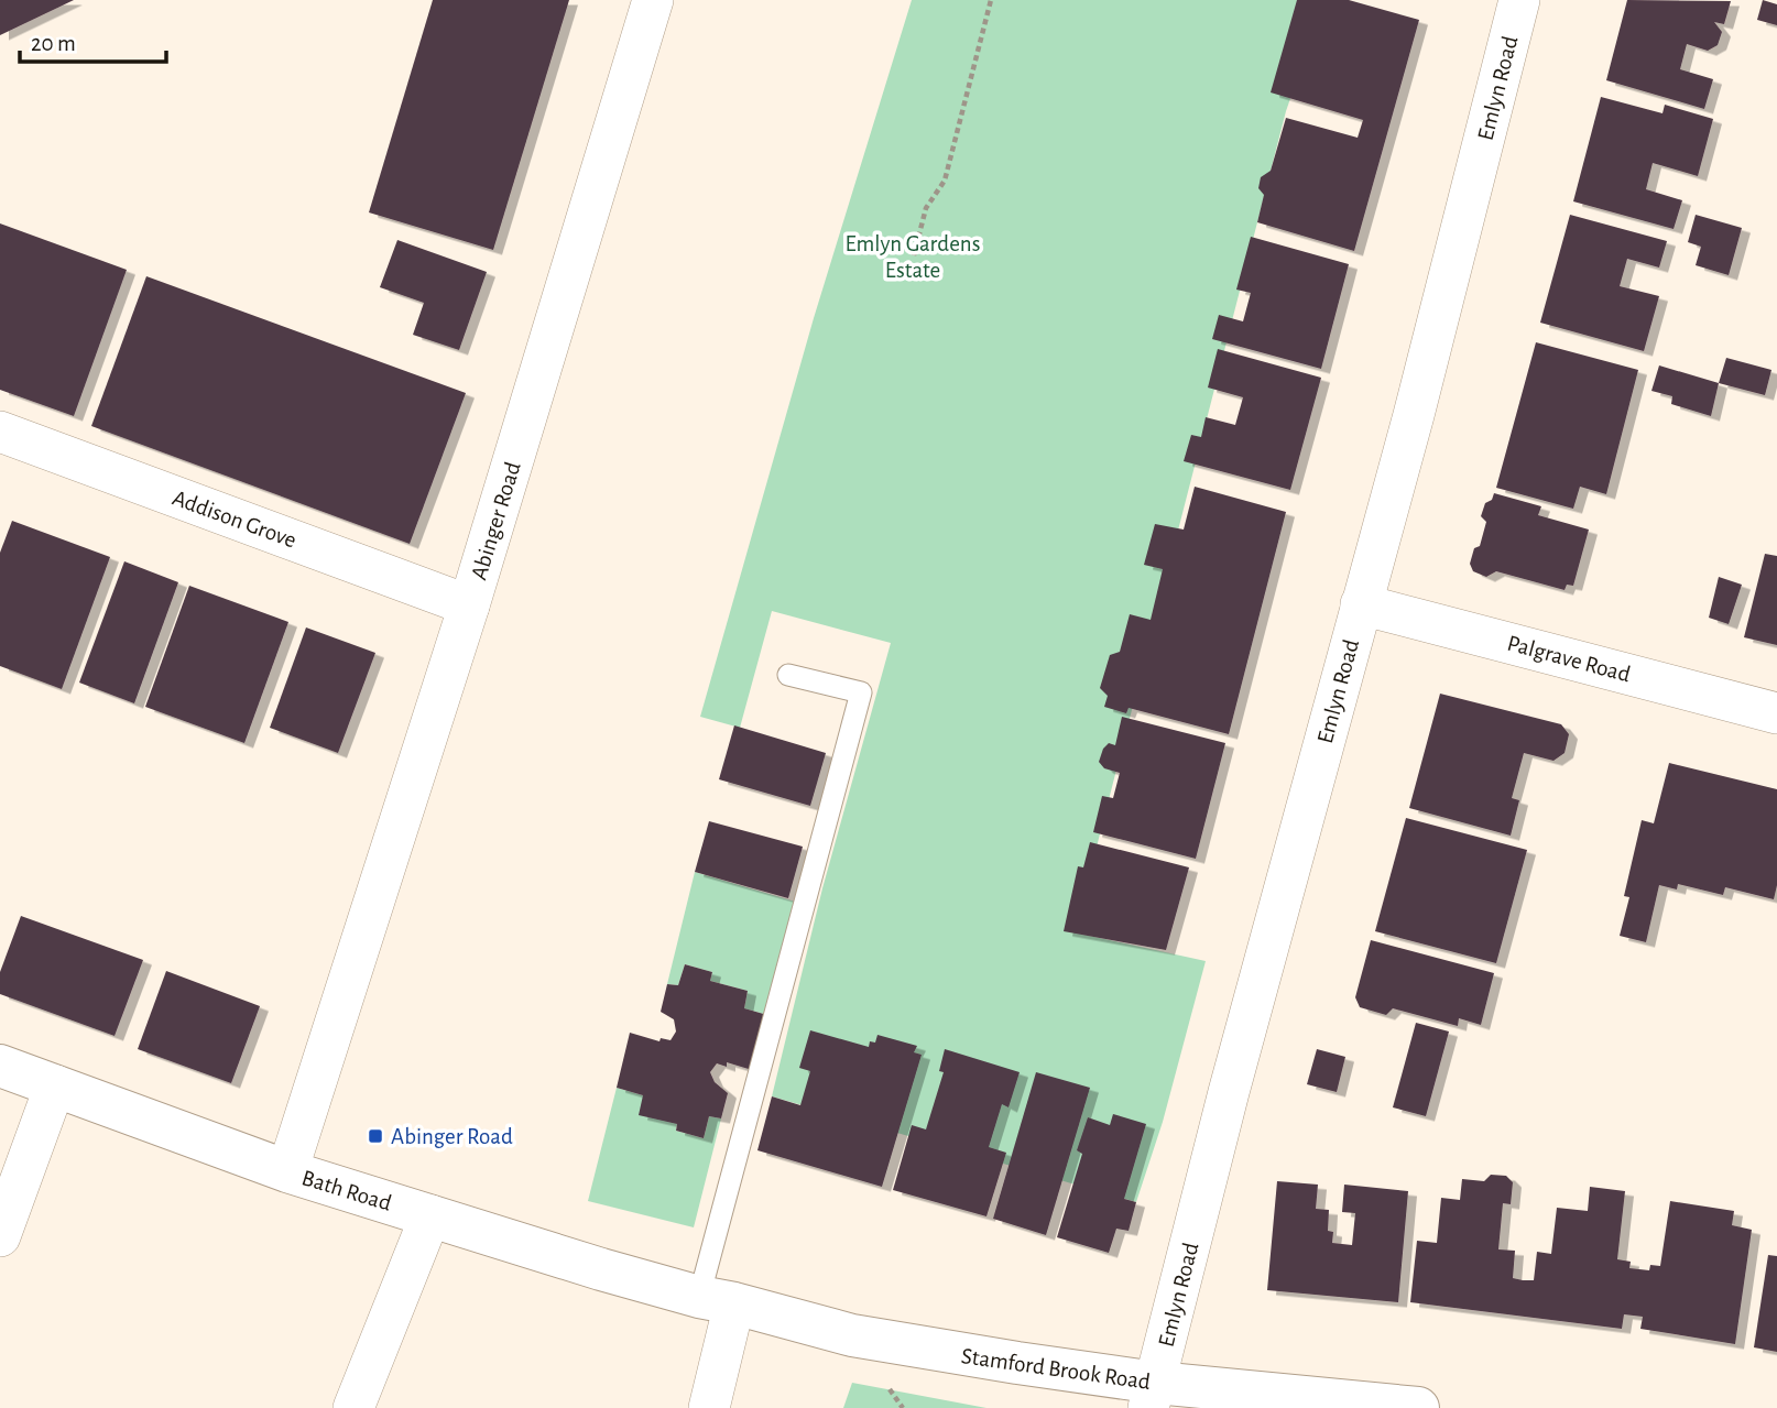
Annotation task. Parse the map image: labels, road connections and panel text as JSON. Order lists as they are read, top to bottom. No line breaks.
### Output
{"streets":{"main road":["Bath Road","Stamford Brook Road"],"street":["Emlyn Road","Addison Grove","Abinger Road","Palgrave Road"]},"crossings":[["Emlyn Road","Palgrave Road"],["Emlyn Road","Stamford Brook Road"],["Addison Grove","Abinger Road"],["Abinger Road","Bath Road"],["Bath Road","Stamford Brook Road"]],"parks":["Emlyn Gardens Estate"],"places":{"transit":["Abinger Road"]},"scale_bar":"20 m"}
